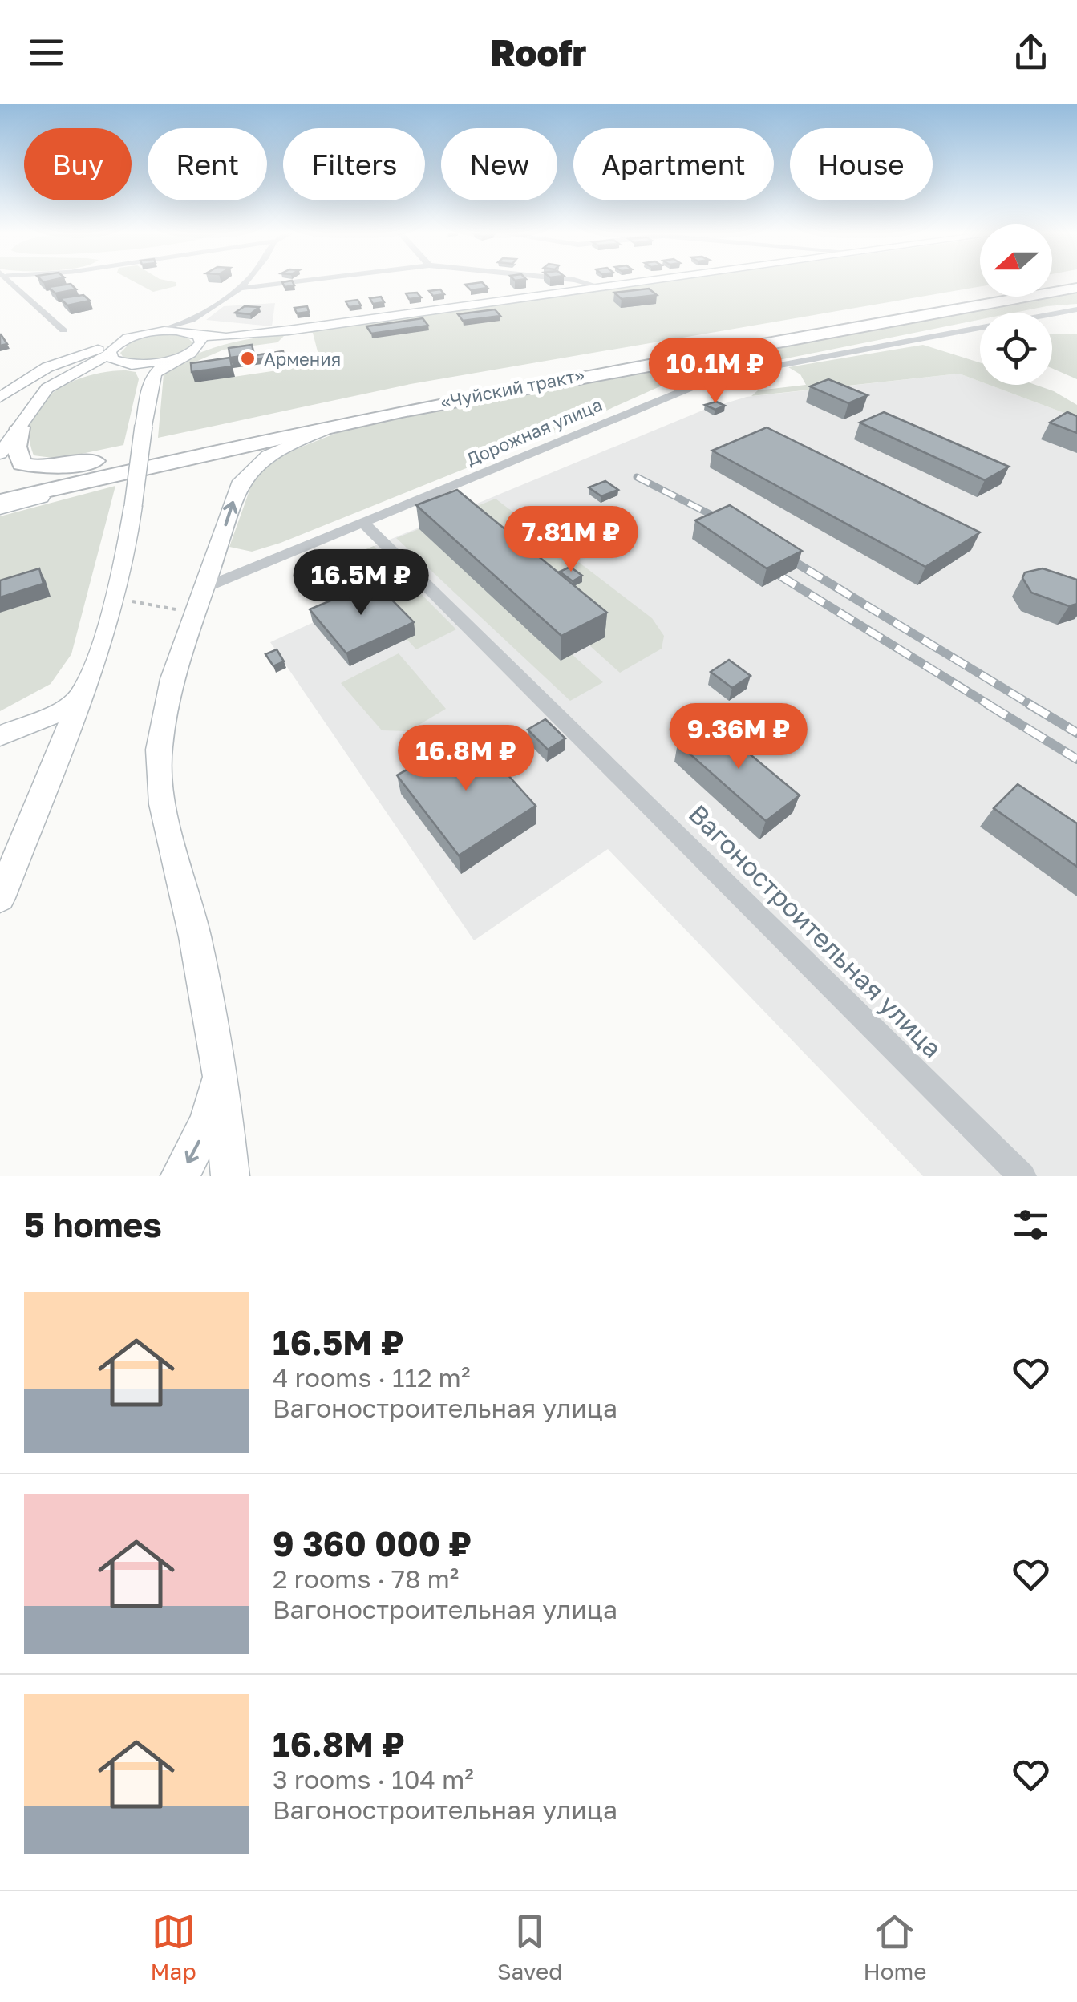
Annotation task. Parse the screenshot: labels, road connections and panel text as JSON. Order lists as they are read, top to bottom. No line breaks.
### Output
{"streets":{"highway":["«Чуйский тракт»"],"street":["Дорожная улица","Вагоностроительная улица"]},"crossings":[["Дорожная улица","Вагоностроительная улица"]],"places":["Армения"],"north":"left","page":{"header":"Roofr","chip":["Buy","Rent","Filters","New","Apartment","House"],"price":["10.1M ₽","7.81M ₽","16.5M ₽","9.36M ₽","16.8M ₽"],"heading":"5 homes","list":[{"name":"16.5M ₽","note":"4 rooms · 112 m² · Вагоностроительная улица"},{"name":"9 360 000 ₽","note":"2 rooms · 78 m² · Вагоностроительная улица"},{"name":"16.8M ₽","note":"3 rooms · 104 m² · Вагоностроительная улица"}],"tabs":["Map","Saved","Home"]}}
